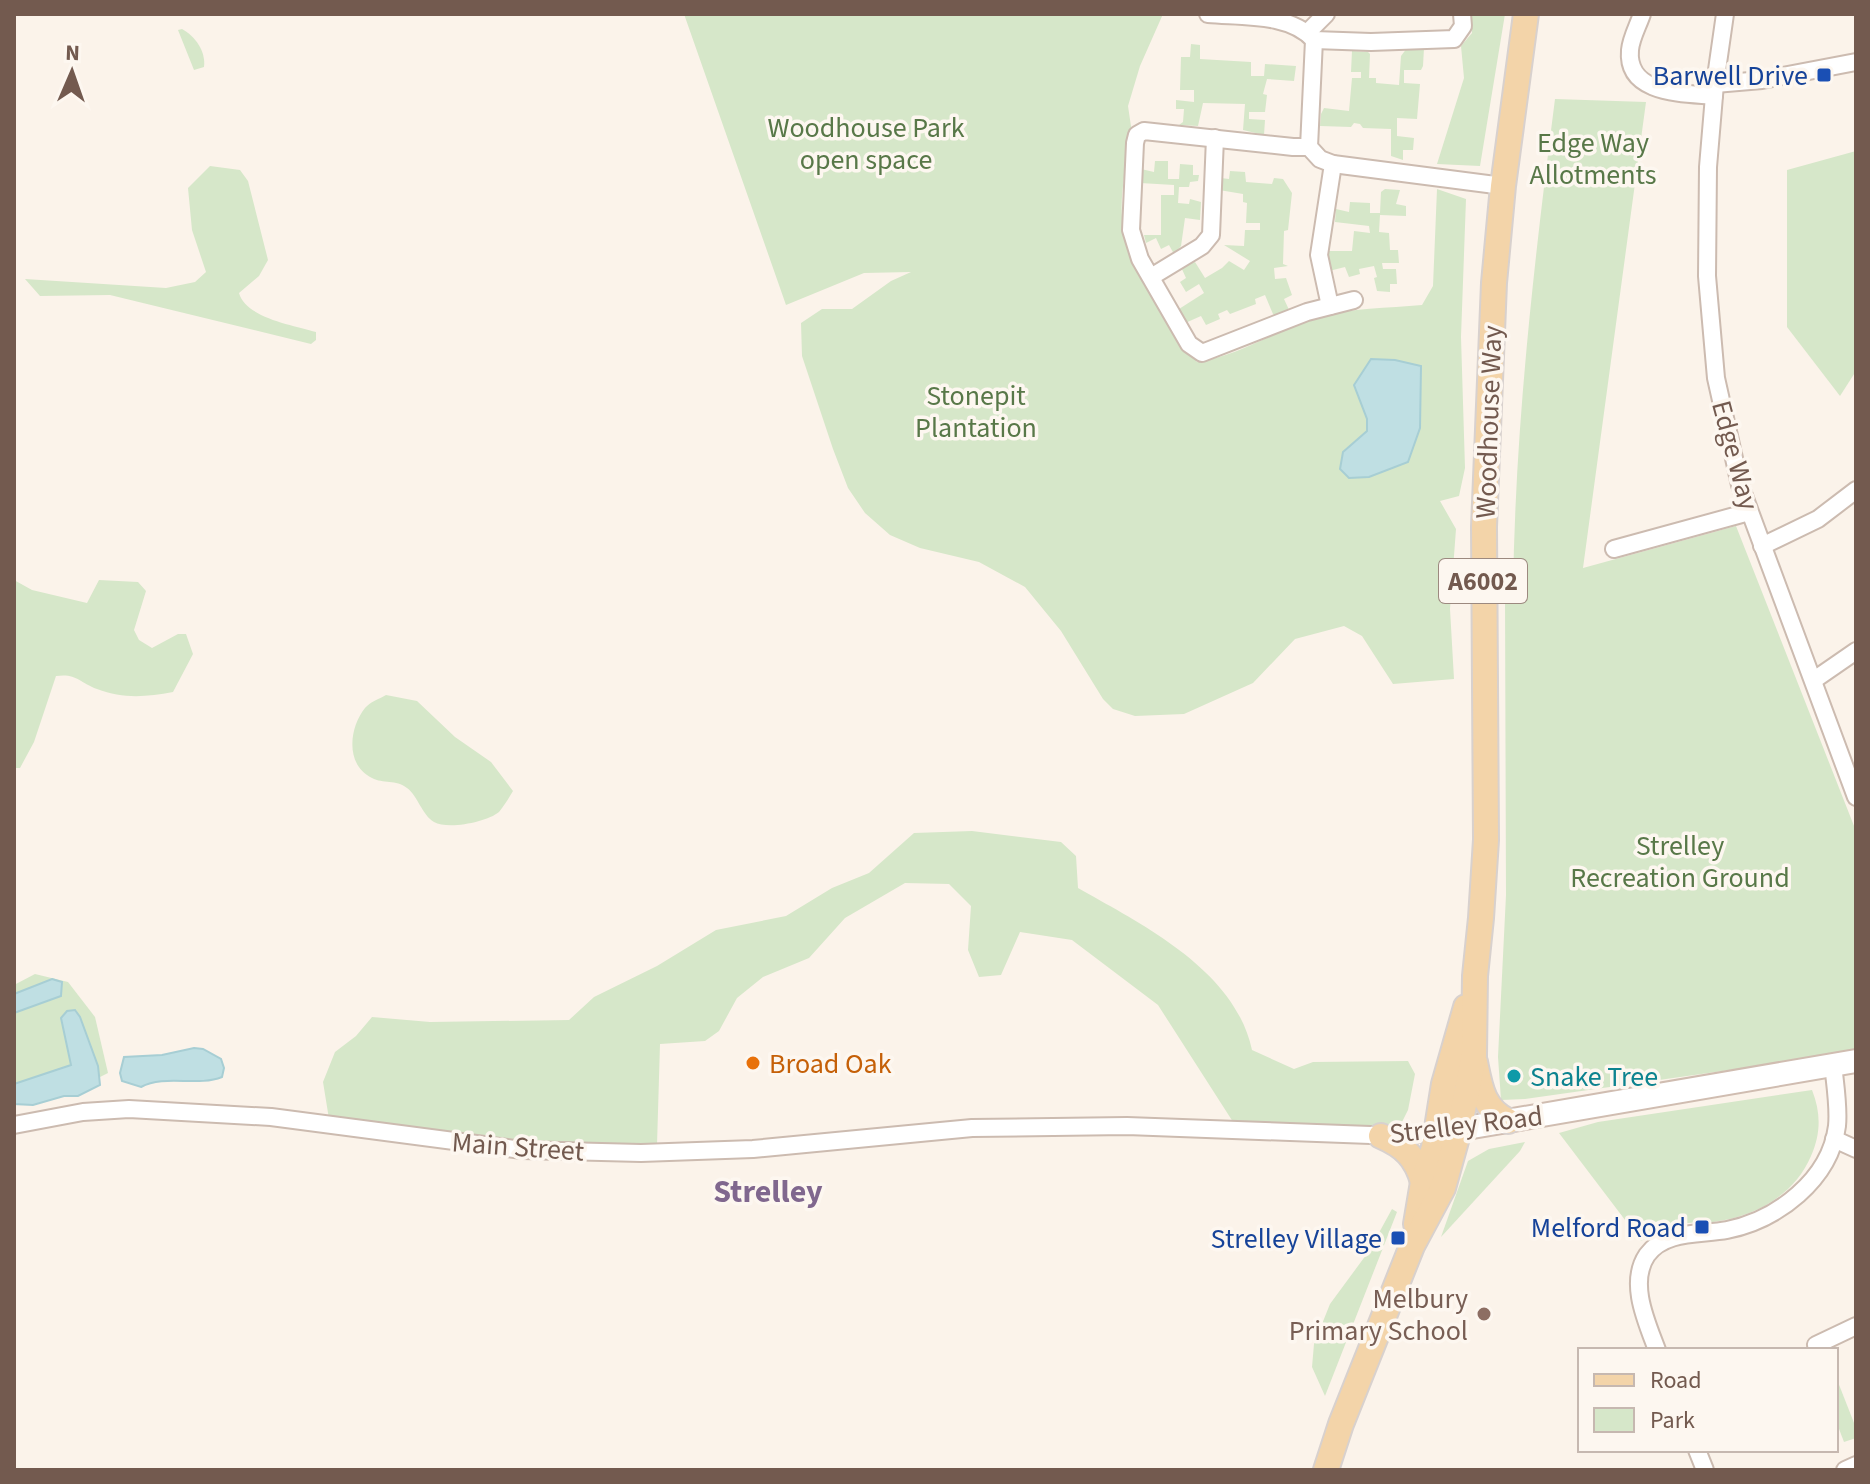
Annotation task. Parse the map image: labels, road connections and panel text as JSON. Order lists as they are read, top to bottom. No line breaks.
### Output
{"streets":{"main road":["Woodhouse Way","A6002","Strelley Road"],"street":["Edge Way","Main Street"]},"crossings":[["Woodhouse Way","A6002"],["Woodhouse Way","Strelley Road"],["A6002","Strelley Road"],["Strelley Road","Main Street"]],"districts":["Strelley"],"parks":["Woodhouse Park open space","Edge Way Allotments","Stonepit Plantation","Strelley Recreation Ground"],"places":{"transit":["Barwell Drive","Melford Road","Strelley Village"],"other":["Broad Oak","Snake Tree","Melbury Primary School"]},"legend":["Road","Park"],"north":"top"}
